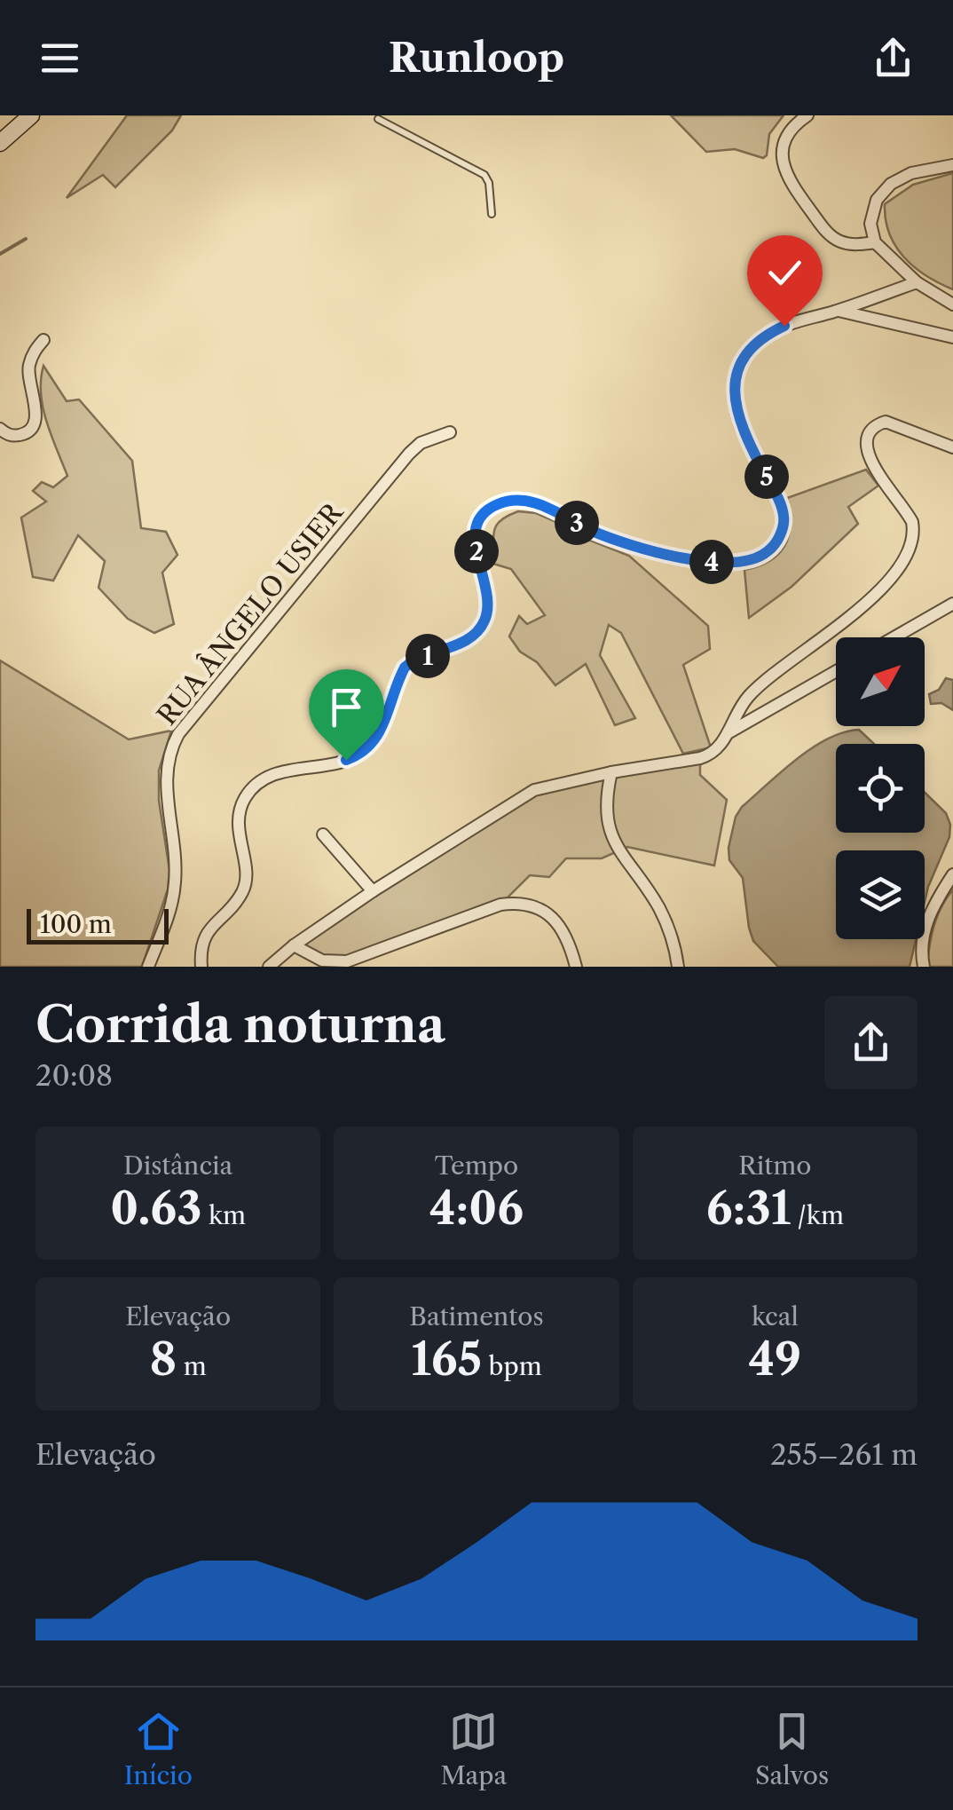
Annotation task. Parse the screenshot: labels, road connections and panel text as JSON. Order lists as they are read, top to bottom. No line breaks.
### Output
{"streets":{"street":["RUA ÂNGELO USIER"]},"scale_bar":"100 m","north":"top right","page":{"header":"Runloop","pins":["5","3","2","4","1"],"scale":"100 m","heading":["Corrida noturna","20:08"],"stats":[["Distância","0.63 km"],["Tempo","4:06"],["Ritmo","6:31 /km"],["Elevação","8 m"],["Batimentos","165 bpm"],["kcal","49"]],"chart":["Elevação","255–261 m"],"tabs":["Início","Mapa","Salvos"]}}
